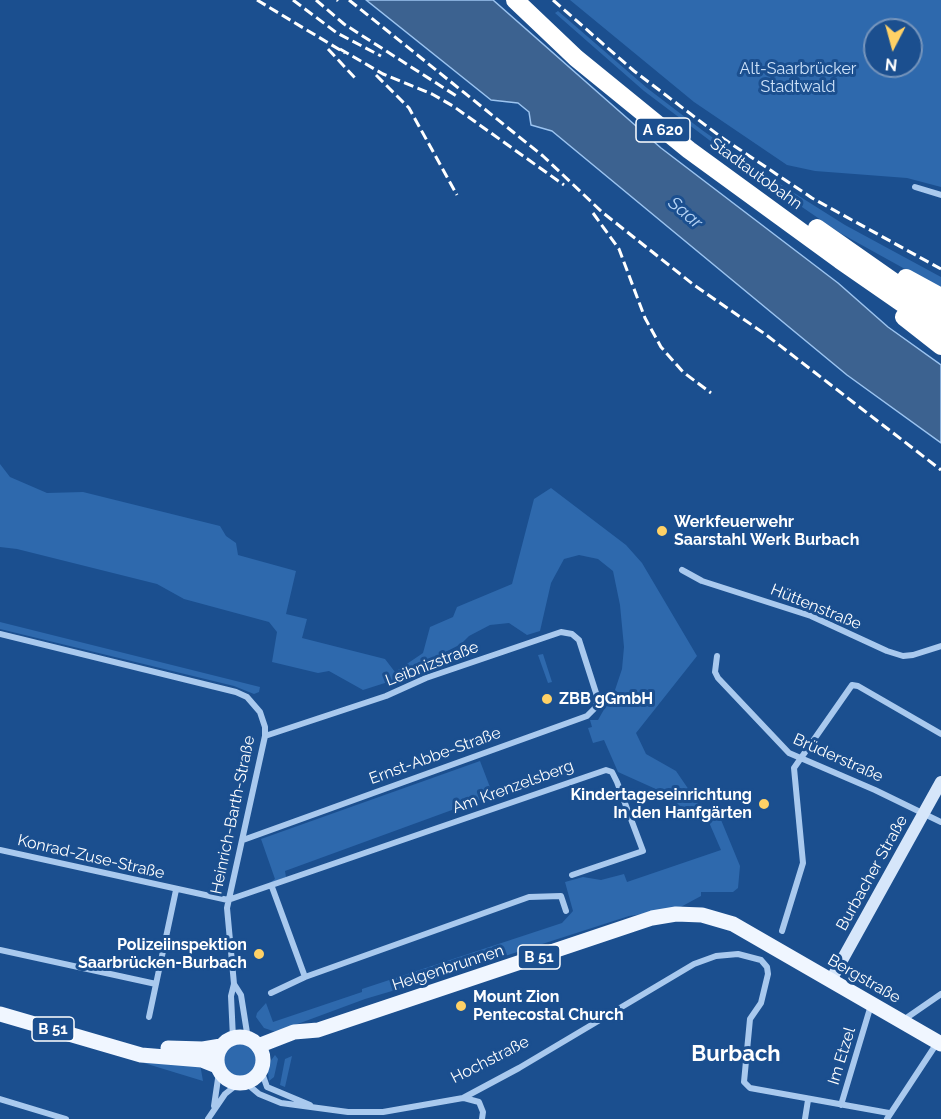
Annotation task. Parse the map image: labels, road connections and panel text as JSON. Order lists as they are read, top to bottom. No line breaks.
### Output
{"streets":{"highway":["A 620","Stadtautobahn"],"main road":["Burbacher Straße","B 51","Helgenbrunnen","Bergstraße"],"street":["Hüttenstraße","Leibnizstraße","Ernst-Abbe-Straße","Brüderstraße","Am Krenzelsberg","Heinrich-Barth-Straße","Konrad-Zuse-Straße","Im Etzel","Hochstraße"]},"crossings":[["A 620","Stadtautobahn"],["Leibnizstraße","Ernst-Abbe-Straße"],["Leibnizstraße","Heinrich-Barth-Straße"],["Ernst-Abbe-Straße","Heinrich-Barth-Straße"],["Brüderstraße","Burbacher Straße"],["Am Krenzelsberg","Heinrich-Barth-Straße"],["Am Krenzelsberg","Konrad-Zuse-Straße"],["Heinrich-Barth-Straße","Konrad-Zuse-Straße"],["Heinrich-Barth-Straße","B 51"],["Heinrich-Barth-Straße","Helgenbrunnen"],["Heinrich-Barth-Straße","Hochstraße"],["Burbacher Straße","Bergstraße"],["B 51","Helgenbrunnen"],["B 51","Hochstraße"],["Helgenbrunnen","Bergstraße"],["Helgenbrunnen","Hochstraße"],["Bergstraße","Im Etzel"]],"districts":["Burbach"],"water":["Saar"],"parks":["Alt-Saarbrücker Stadtwald"],"places":["Werkfeuerwehr Saarstahl Werk Burbach","ZBB gGmbH","Kindertageseinrichtung In den Hanfgärten","Polizeiinspektion Saarbrücken-Burbach","Mount Zion Pentecostal Church"],"north":"bottom"}
